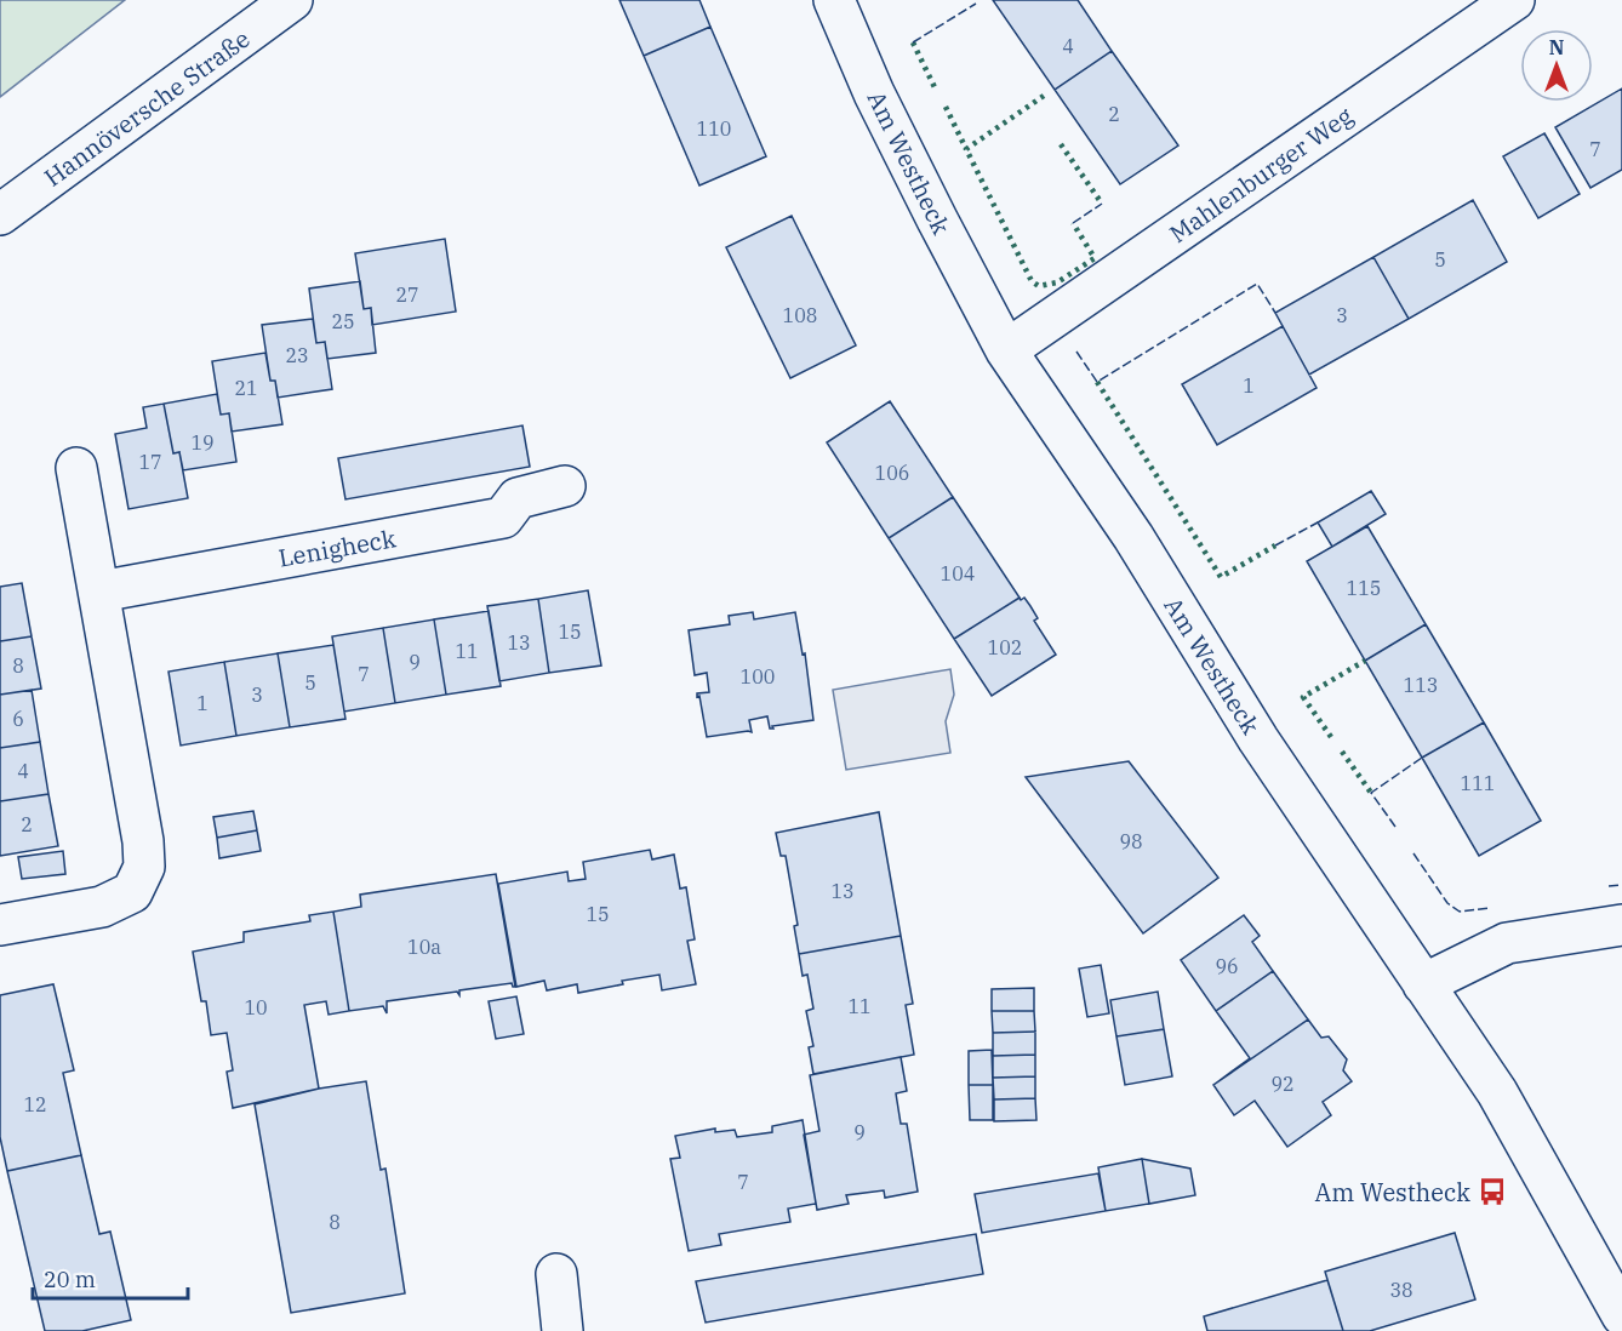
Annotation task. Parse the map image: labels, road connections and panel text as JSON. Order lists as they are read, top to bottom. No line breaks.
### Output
{"streets":{"street":["Hannöversche Straße","Am Westheck","Mahlenburger Weg","Lenigheck"]},"crossings":[["Am Westheck","Mahlenburger Weg"]],"places":{"bus stop":["Am Westheck"]},"house_numbers":["4","2","110","7","5","27","108","3","25","23","1","21","19","17","106","104","115","15","13","102","11","9","8","7","100","5","113","3","1","6","4","111","2","98","13","15","10a","96","11","10","92","12","9","7","8","38"],"scale_bar":"20 m","north":"top"}
